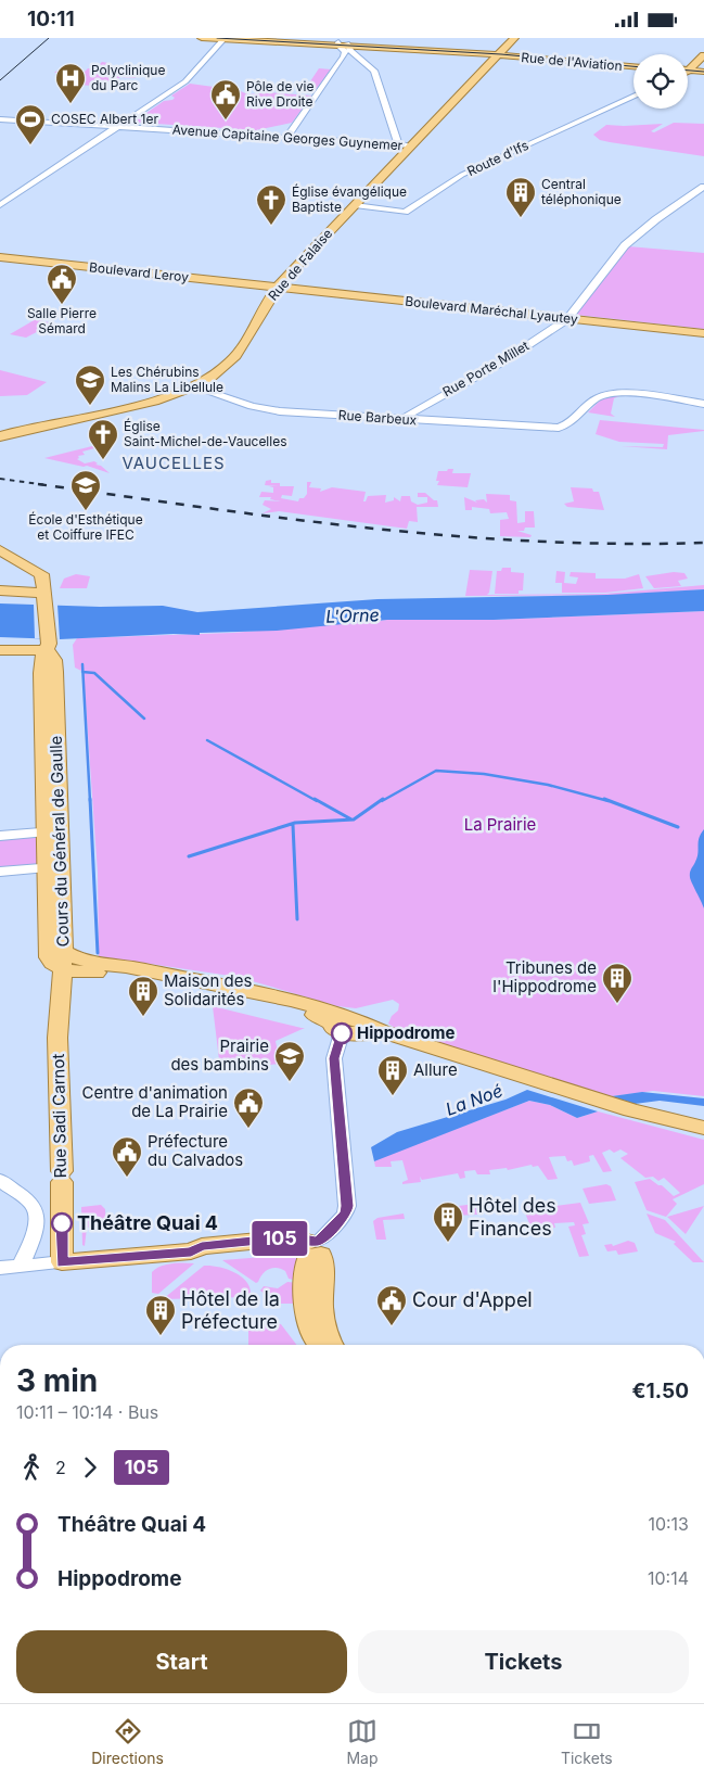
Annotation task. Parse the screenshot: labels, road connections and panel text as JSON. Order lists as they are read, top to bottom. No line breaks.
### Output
{"streets":{"main road":["Rue de l'Aviation","Rue de Falaise","Boulevard Leroy","Boulevard Maréchal Lyautey","Cours du Général de Gaulle","Rue Sadi Carnot"],"street":["Avenue Capitaine Georges Guynemer","Route d'Ifs","Rue Porte Millet","Rue Barbeux"]},"crossings":[["Rue de l'Aviation","Rue de Falaise"],["Avenue Capitaine Georges Guynemer","Rue de Falaise"],["Route d'Ifs","Rue de Falaise"],["Rue de Falaise","Boulevard Leroy"],["Rue de Falaise","Boulevard Maréchal Lyautey"],["Rue de Falaise","Rue Barbeux"],["Boulevard Leroy","Boulevard Maréchal Lyautey"],["Boulevard Maréchal Lyautey","Rue Porte Millet"],["Rue Porte Millet","Rue Barbeux"],["Cours du Général de Gaulle","Rue Sadi Carnot"]],"districts":["VAUCELLES"],"water":["L'Orne","La Noé"],"parks":["La Prairie"],"places":{"hospital":["Polyclinique du Parc"],"public building":["Pôle de vie Rive Droite","Salle Pierre Sémard","Centre d'animation de La Prairie","Préfecture du Calvados","Cour d'Appel"],"sports":["COSEC Albert 1er"],"building":["Central téléphonique","Tribunes de l'Hippodrome","Maison des Solidarités","Allure","Hôtel des Finances","Hôtel de la Préfecture"],"church":["Église évangélique Baptiste","Église Saint-Michel-de-Vaucelles"],"school or university":["Les Chérubins Malins La Libellule","École d'Esthétique et Coiffure IFEC","Prairie des bambins"],"other":["Hippodrome","Théâtre Quai 4"]},"lines":["bus line 105"],"page":{"status":"10:11","on_map":"105","heading":["3 min","10:11 – 10:14 · Bus","€1.50"],"legs":["2","105"],"list":[{"name":"Théâtre Quai 4","value":"10:13"},{"name":"Hippodrome","value":"10:14"}],"buttons":["Start","Tickets"],"tabs":["Directions","Map","Tickets"]}}
